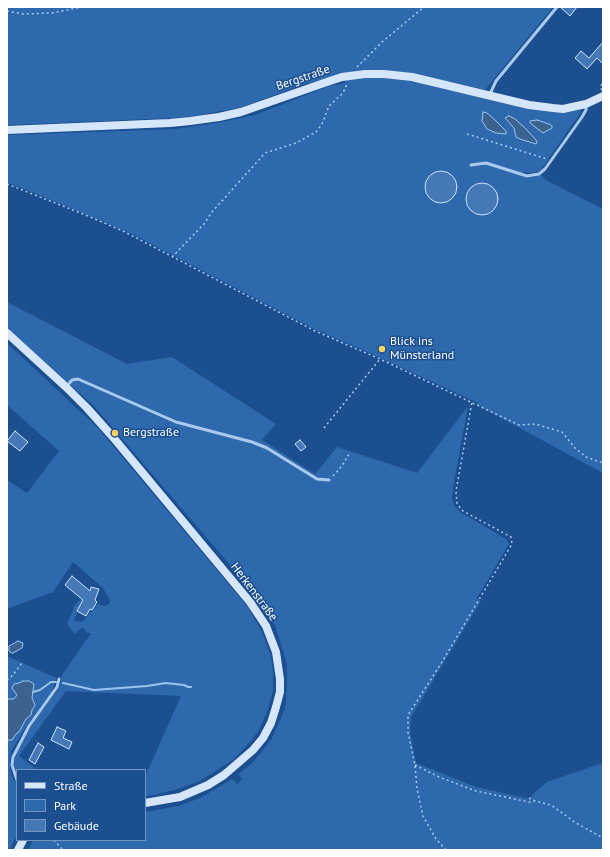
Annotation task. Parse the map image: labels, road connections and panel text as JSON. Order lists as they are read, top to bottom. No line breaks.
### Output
{"streets":{"main road":["Bergstraße","Herkenstraße"]},"places":["Blick ins Münsterland","Bergstraße"],"legend":["Straße","Park","Gebäude"]}
